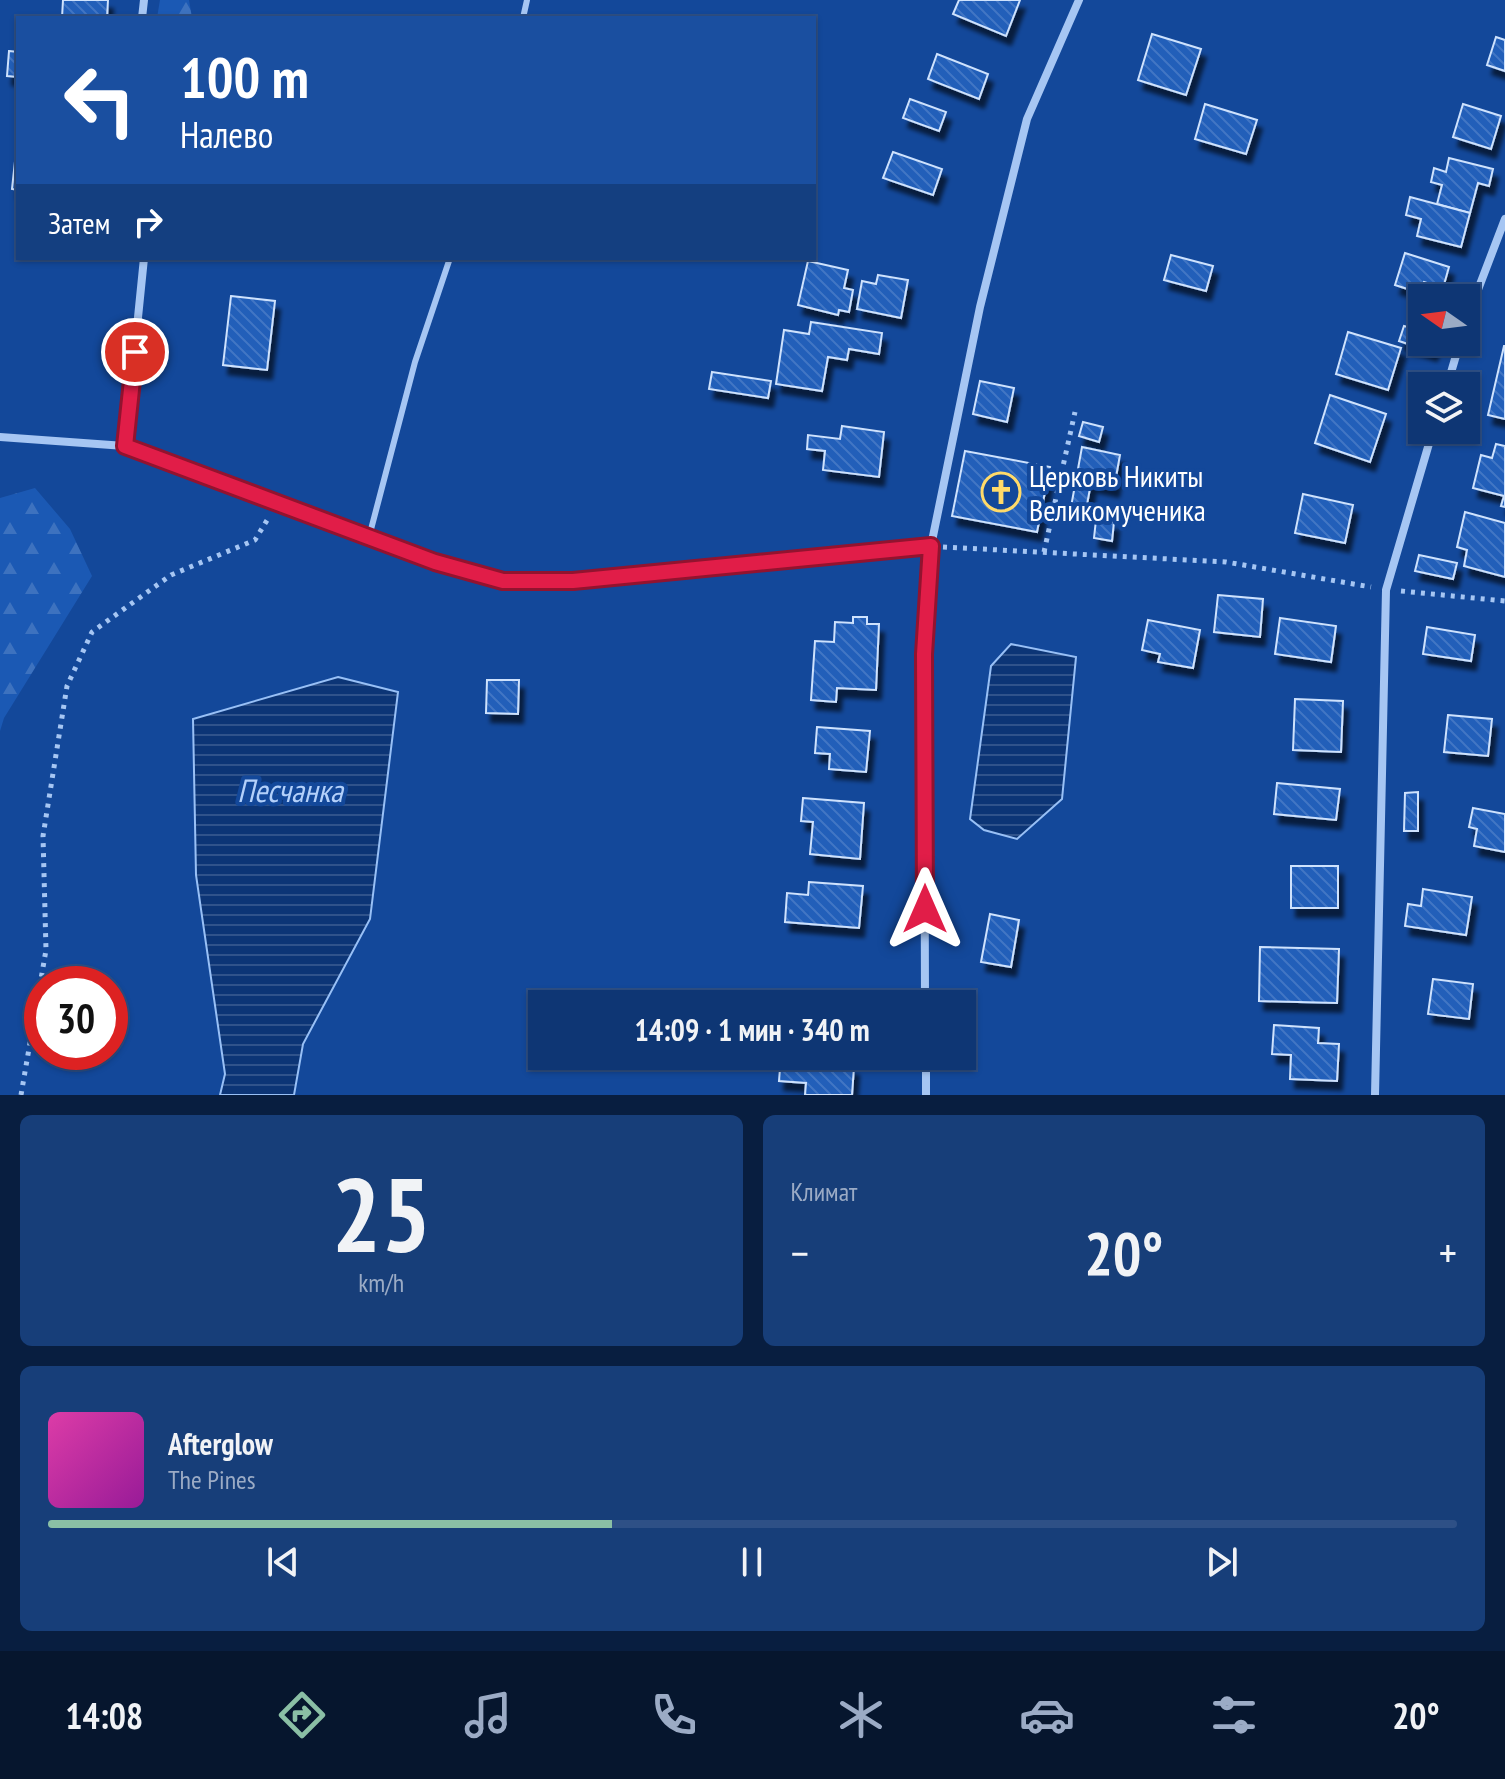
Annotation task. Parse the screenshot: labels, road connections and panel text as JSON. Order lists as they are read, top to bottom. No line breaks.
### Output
{"water":["Песчанка"],"places":{"church":["Церковь Никиты Великомученика"]},"north":"left","page":{"turn":["100 m","Налево"],"then":"Затем","limit":"30","trip":"14:09 · 1 мин · 340 m","tile":[["25","km/h"],"Климат"],"heat":["−","20°","+"],"song":["Afterglow","The Pines"],"tabs":["14:08","20°"]}}
